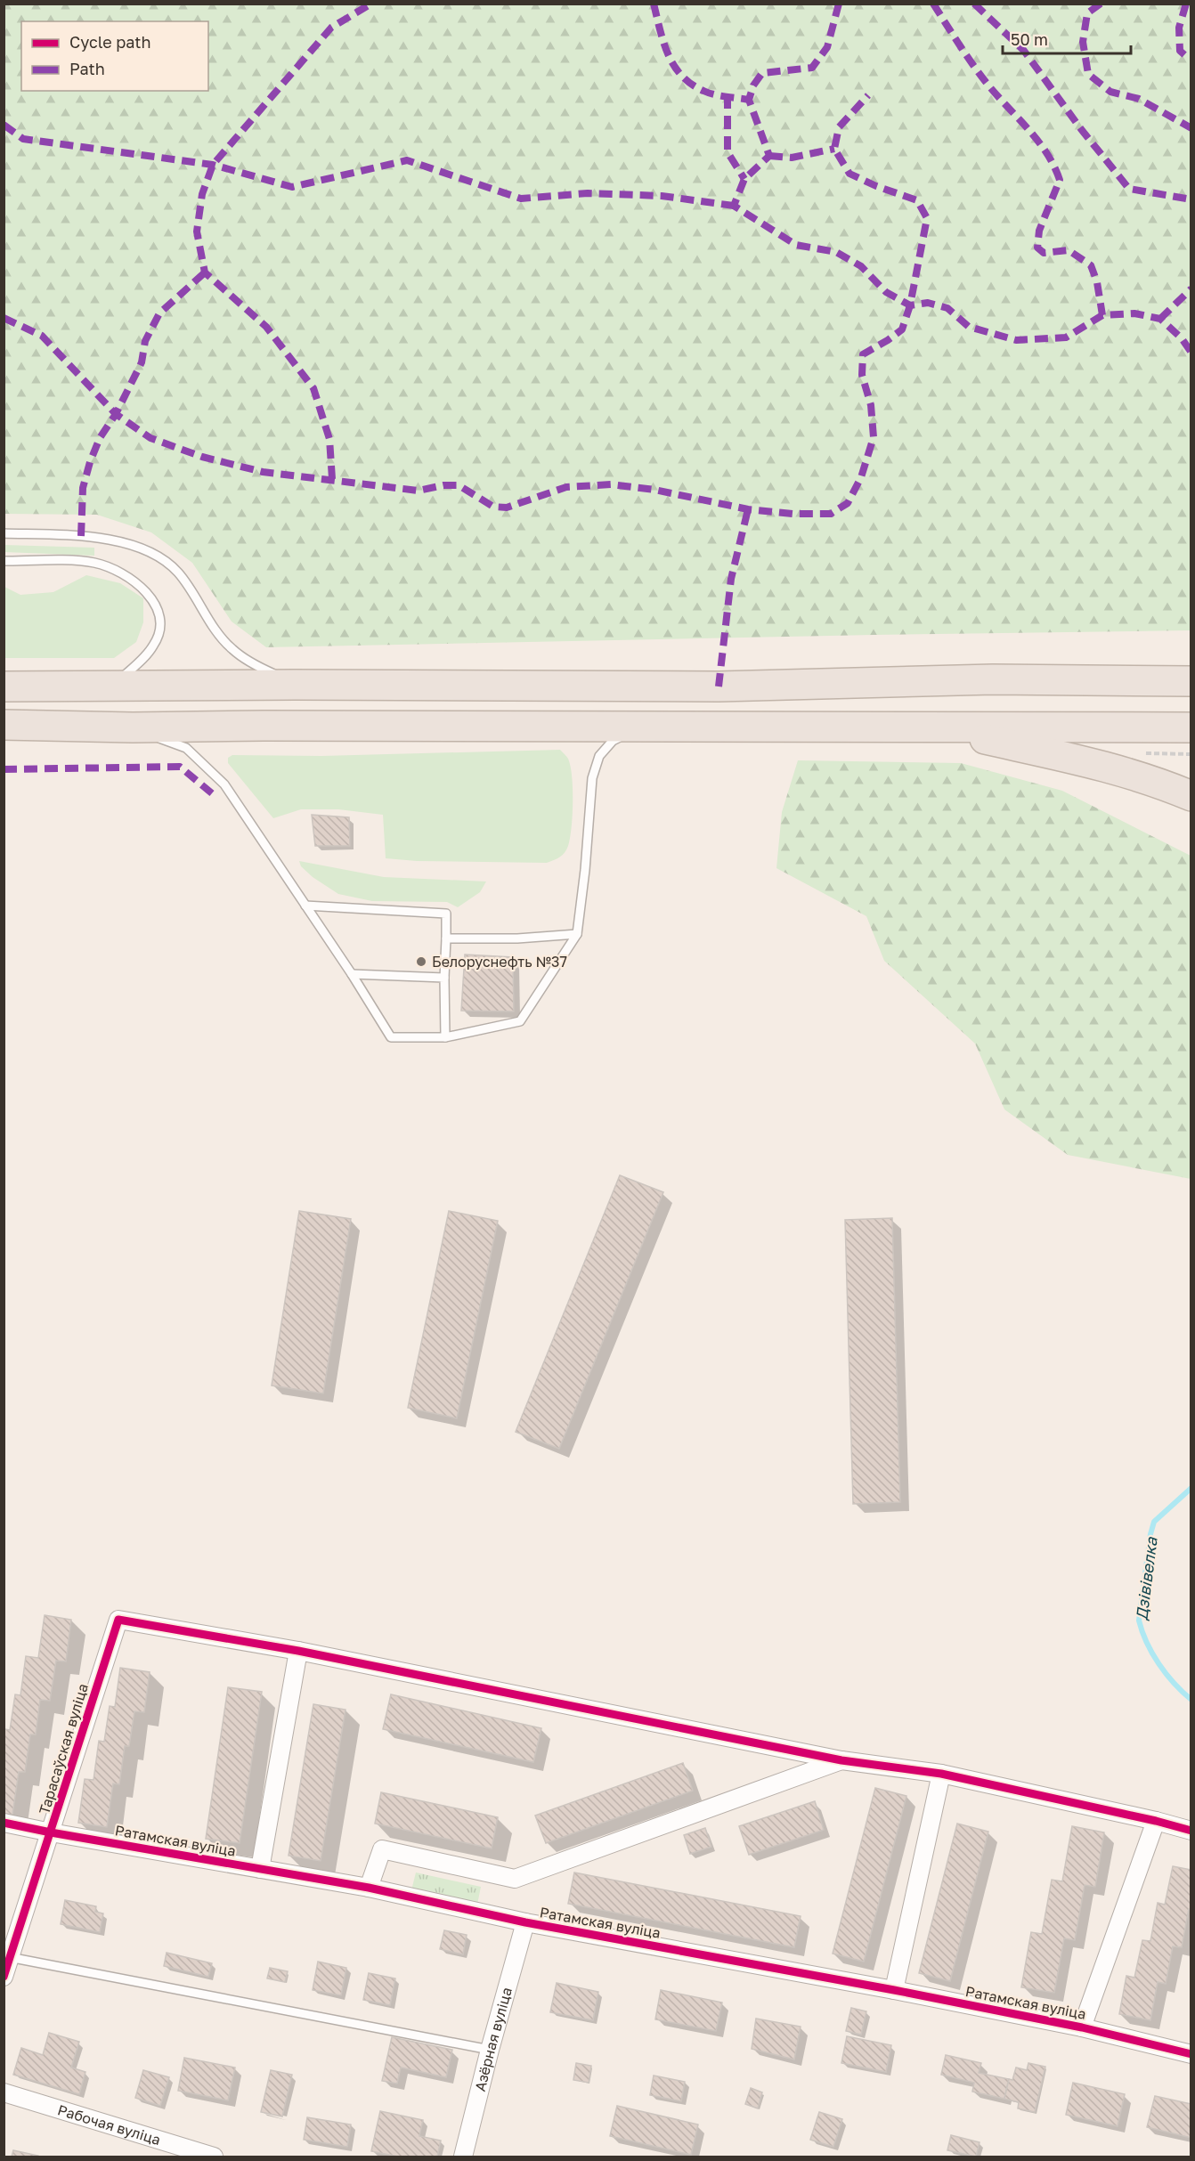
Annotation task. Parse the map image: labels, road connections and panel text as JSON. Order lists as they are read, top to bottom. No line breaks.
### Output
{"streets":{"street":["Тарасаўская вуліца","Ратамская вуліца","Азёрная вуліца","Рабочая вуліца"]},"crossings":[["Тарасаўская вуліца","Ратамская вуліца"],["Ратамская вуліца","Азёрная вуліца"]],"water":["Дзівівелка"],"places":["Белоруснефть №37"],"legend":["Cycle path","Path"],"scale_bar":"50 m"}
